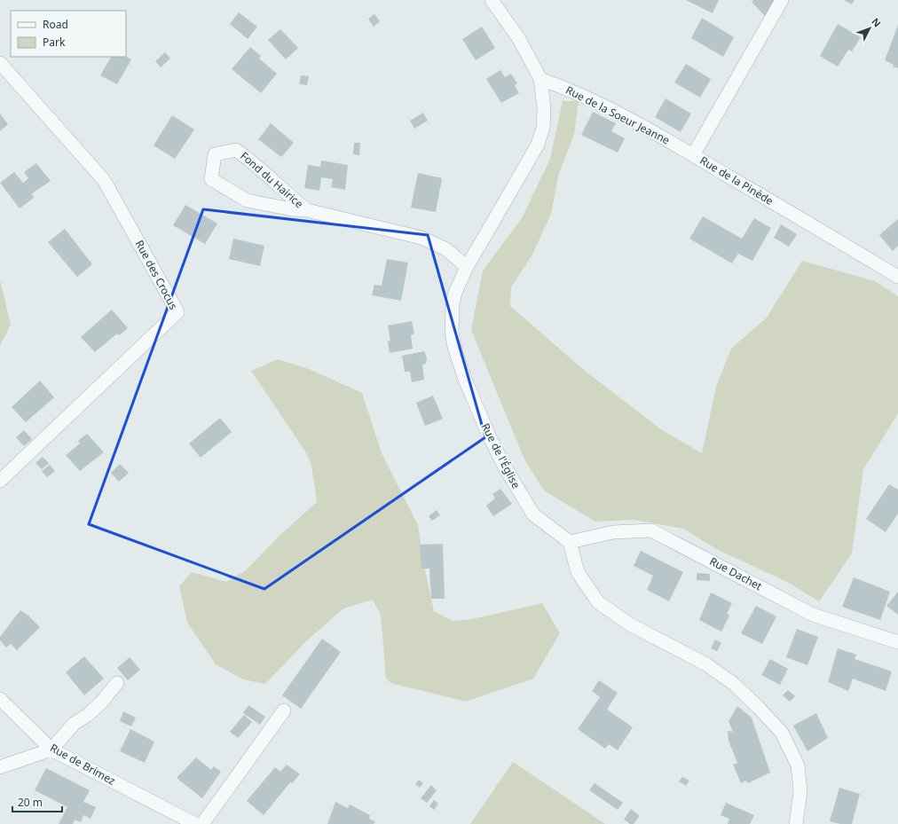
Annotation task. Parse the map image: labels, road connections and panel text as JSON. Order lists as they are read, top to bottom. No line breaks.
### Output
{"streets":{"street":["Rue de la Soeur Jeanne","Fond du Hairice","Rue de la Pinède","Rue des Crocus","Rue de l'Église","Rue Dachet","Rue de Brimez"]},"crossings":[["Rue de la Soeur Jeanne","Rue de la Pinède"],["Rue de la Soeur Jeanne","Rue de l'Église"],["Fond du Hairice","Rue de l'Église"],["Rue de l'Église","Rue Dachet"]],"legend":["Road","Park"],"scale_bar":"20 m","north":"top right"}
